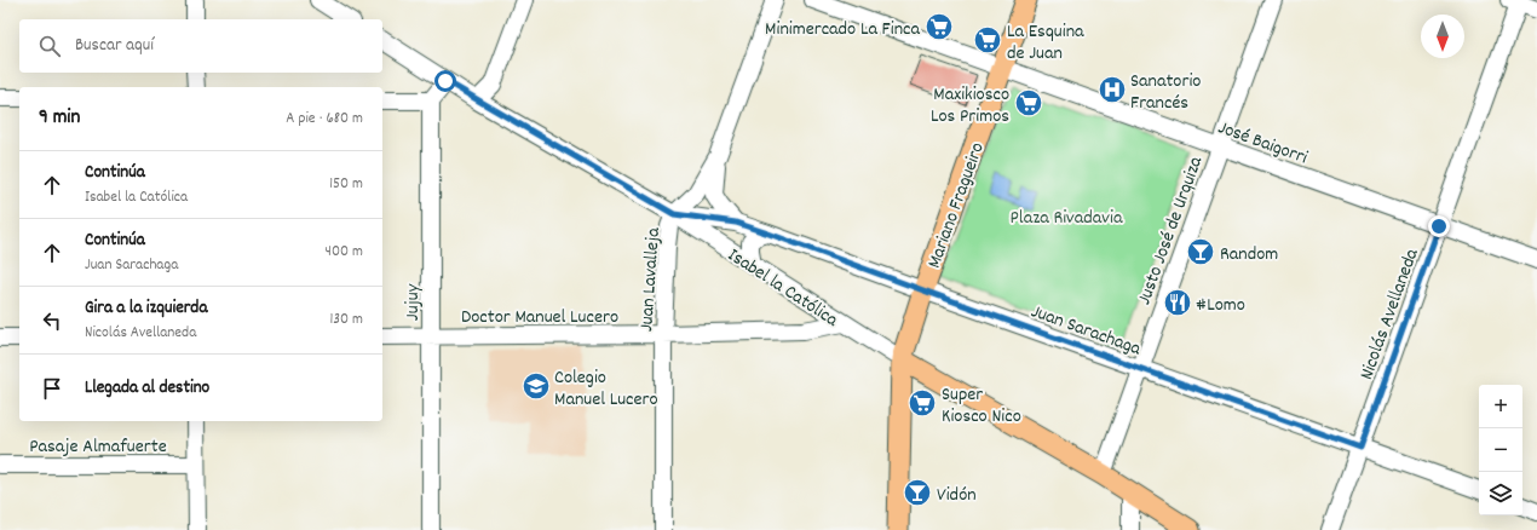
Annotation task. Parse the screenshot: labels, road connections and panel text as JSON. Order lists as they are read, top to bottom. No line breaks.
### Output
{"streets":{"main road":["Mariano Fragueiro","Isabel la Católica"],"street":["José Baigorri","Justo José de Urquiza","Juan Lavalleja","Jujuy","Nicolás Avellaneda","Doctor Manuel Lucero","Juan Sarachaga","Pasaje Almafuerte"]},"crossings":[["José Baigorri","Mariano Fragueiro"],["José Baigorri","Justo José de Urquiza"],["José Baigorri","Nicolás Avellaneda"],["Mariano Fragueiro","Isabel la Católica"],["Mariano Fragueiro","Juan Sarachaga"],["Justo José de Urquiza","Isabel la Católica"],["Justo José de Urquiza","Juan Sarachaga"],["Juan Lavalleja","Isabel la Católica"],["Juan Lavalleja","Doctor Manuel Lucero"],["Juan Lavalleja","Juan Sarachaga"],["Isabel la Católica","Doctor Manuel Lucero"],["Isabel la Católica","Juan Sarachaga"],["Jujuy","Doctor Manuel Lucero"],["Nicolás Avellaneda","Juan Sarachaga"]],"parks":["Plaza Rivadavia"],"places":{"supermarket":["Minimercado La Finca","La Esquina de Juan","Maxikiosco Los Primos","Super Kiosco Nico"],"hospital":["Sanatorio Francés"],"bar":["Random","Vidón"],"restaurant":["#Lomo"],"school or university":["Colegio Manuel Lucero"]},"north":"bottom","page":{"search":"Buscar aquí","heading":["9 min","A pie · 680 m"],"list":[["Continúa","Isabel la Católica","150 m"],["Continúa","Juan Sarachaga","400 m"],["Gira a la izquierda","Nicolás Avellaneda","130 m"],"Llegada al destino"],"map_buttons":["+","−"]}}
